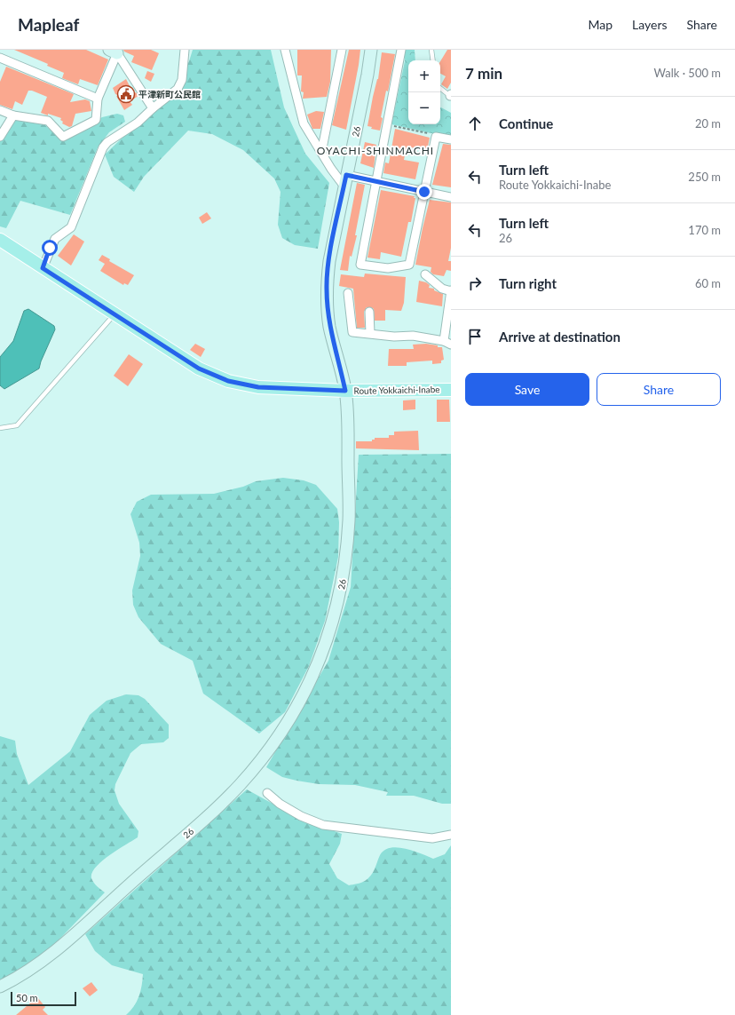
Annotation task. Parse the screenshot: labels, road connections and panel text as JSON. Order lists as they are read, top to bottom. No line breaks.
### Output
{"streets":{"main road":["Route Yokkaichi-Inabe"],"street":["26"]},"crossings":[["26","Route Yokkaichi-Inabe"]],"districts":["OYACHI-SHINMACHI"],"places":{"public building":["平津新町公民館"]},"scale_bar":"50 m","page":{"header":"Mapleaf","nav":["Map","Layers","Share"],"heading":["7 min","Walk · 500 m"],"map_buttons":["+","−"],"list":[["Continue","20 m"],["Turn left","Route Yokkaichi-Inabe","250 m"],["Turn left","26","170 m"],["Turn right","60 m"],"Arrive at destination"],"buttons":["Save","Share"],"scale":"50 m"}}
